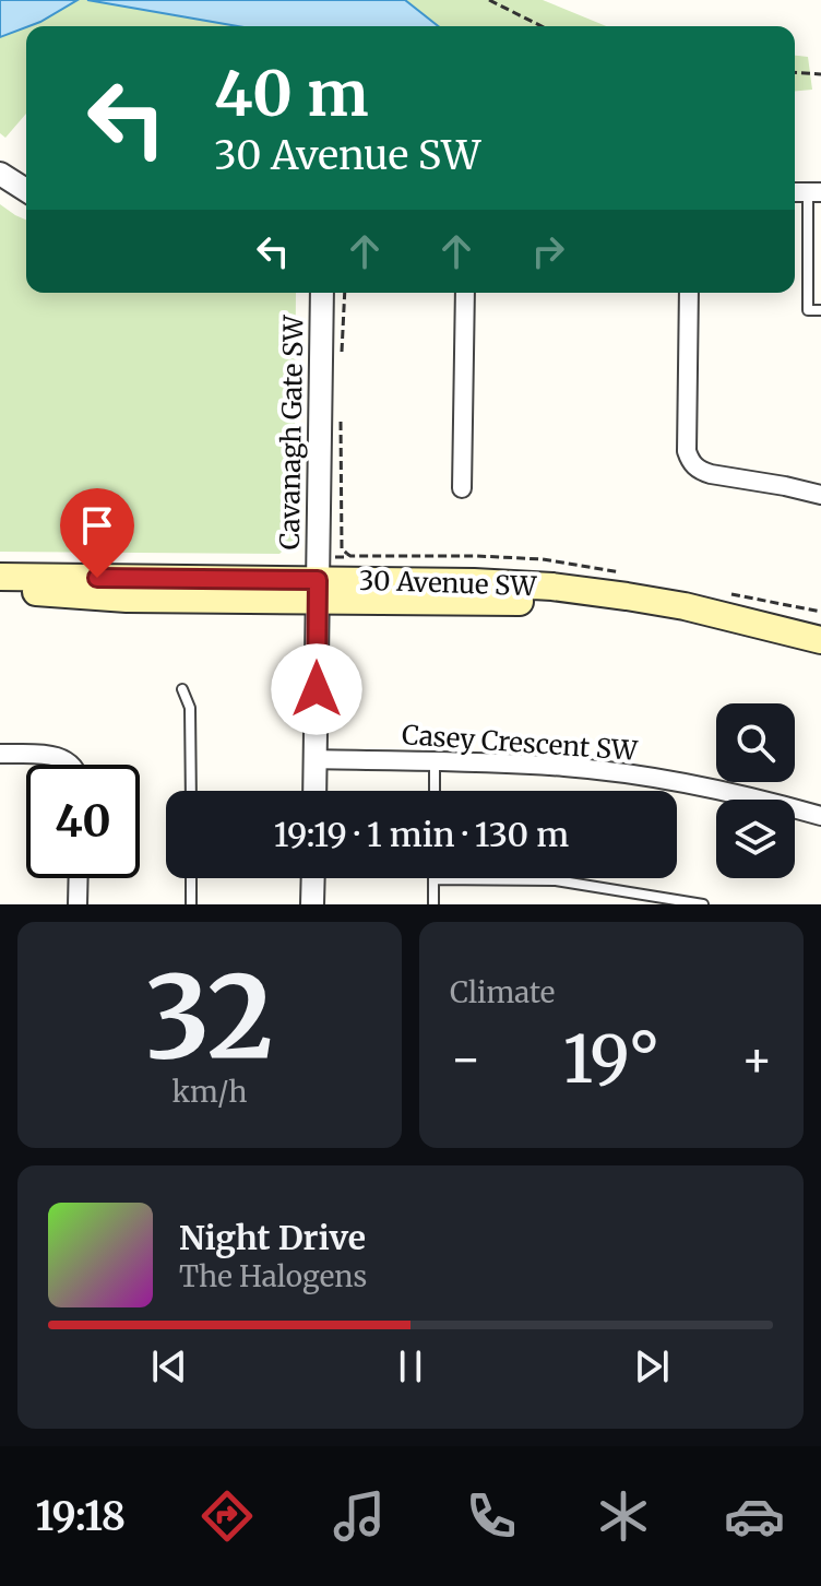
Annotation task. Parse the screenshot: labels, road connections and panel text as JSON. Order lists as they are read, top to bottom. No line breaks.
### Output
{"streets":{"main road":["30 Avenue SW"],"street":["Cavanagh Gate SW","Casey Crescent SW"]},"crossings":[["Cavanagh Gate SW","30 Avenue SW"],["Cavanagh Gate SW","Casey Crescent SW"]],"page":{"turn":["40 m","30 Avenue SW"],"limit":"40","trip":"19:19 · 1 min · 130 m","tile":[["32","km/h"],"Climate"],"heat":["−","19°","+"],"song":["Night Drive","The Halogens"],"tabs":"19:18"}}
